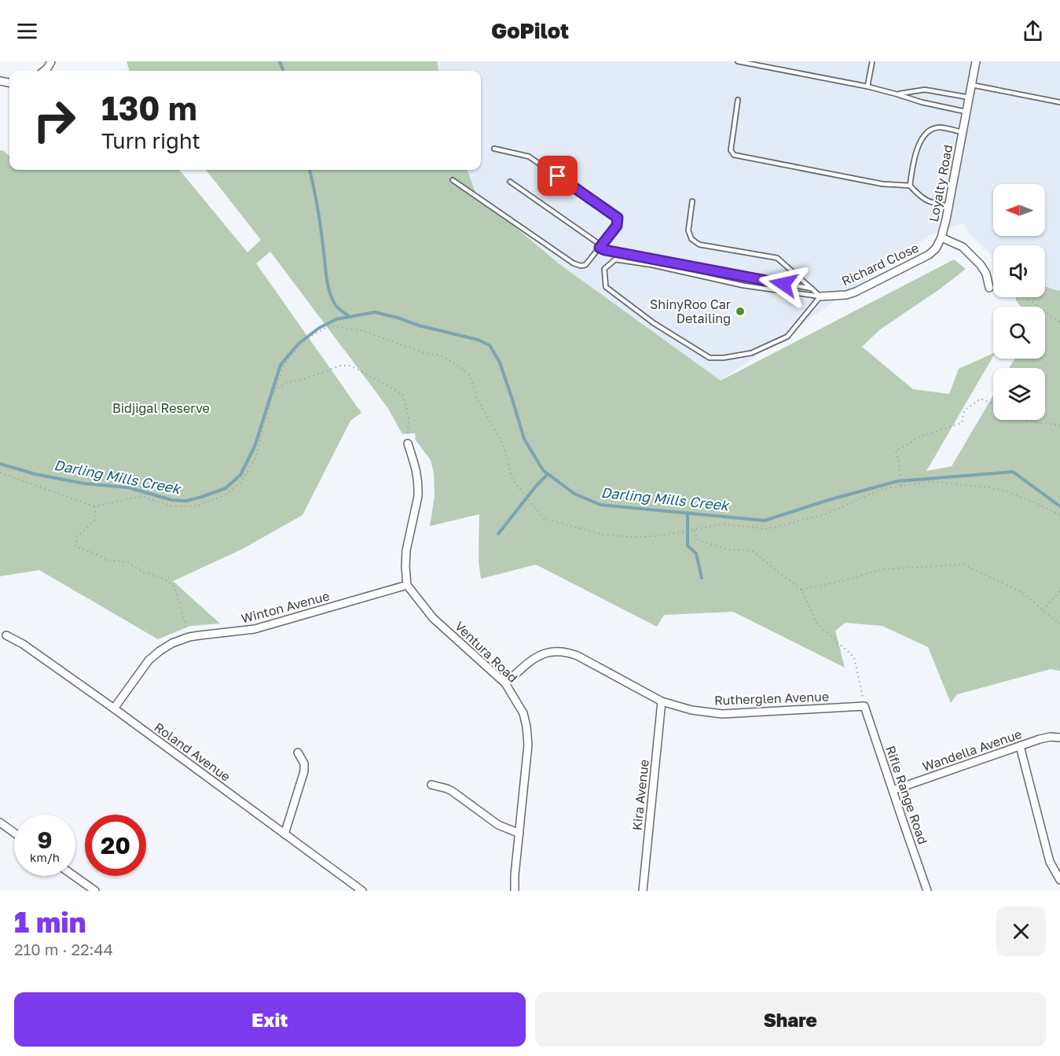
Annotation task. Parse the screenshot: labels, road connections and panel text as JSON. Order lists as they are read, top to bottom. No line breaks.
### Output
{"streets":{"street":["Loyalty Road","Richard Close","Winton Avenue","Ventura Road","Rutherglen Avenue","Wandella Avenue","Roland Avenue","Kira Avenue","Rifle Range Road"]},"crossings":[["Loyalty Road","Richard Close"],["Winton Avenue","Ventura Road"],["Winton Avenue","Roland Avenue"],["Ventura Road","Rutherglen Avenue"],["Rutherglen Avenue","Kira Avenue"],["Rutherglen Avenue","Rifle Range Road"],["Wandella Avenue","Rifle Range Road"]],"water":["Darling Mills Creek"],"parks":["Bidjigal Reserve"],"places":["ShinyRoo Car Detailing"],"north":"left","page":{"header":"GoPilot","turn":["130 m","Turn right"],"speed":"9 km/h","limit":"20","heading":["1 min","210 m · 22:44"],"buttons":["Exit","Share"]}}
